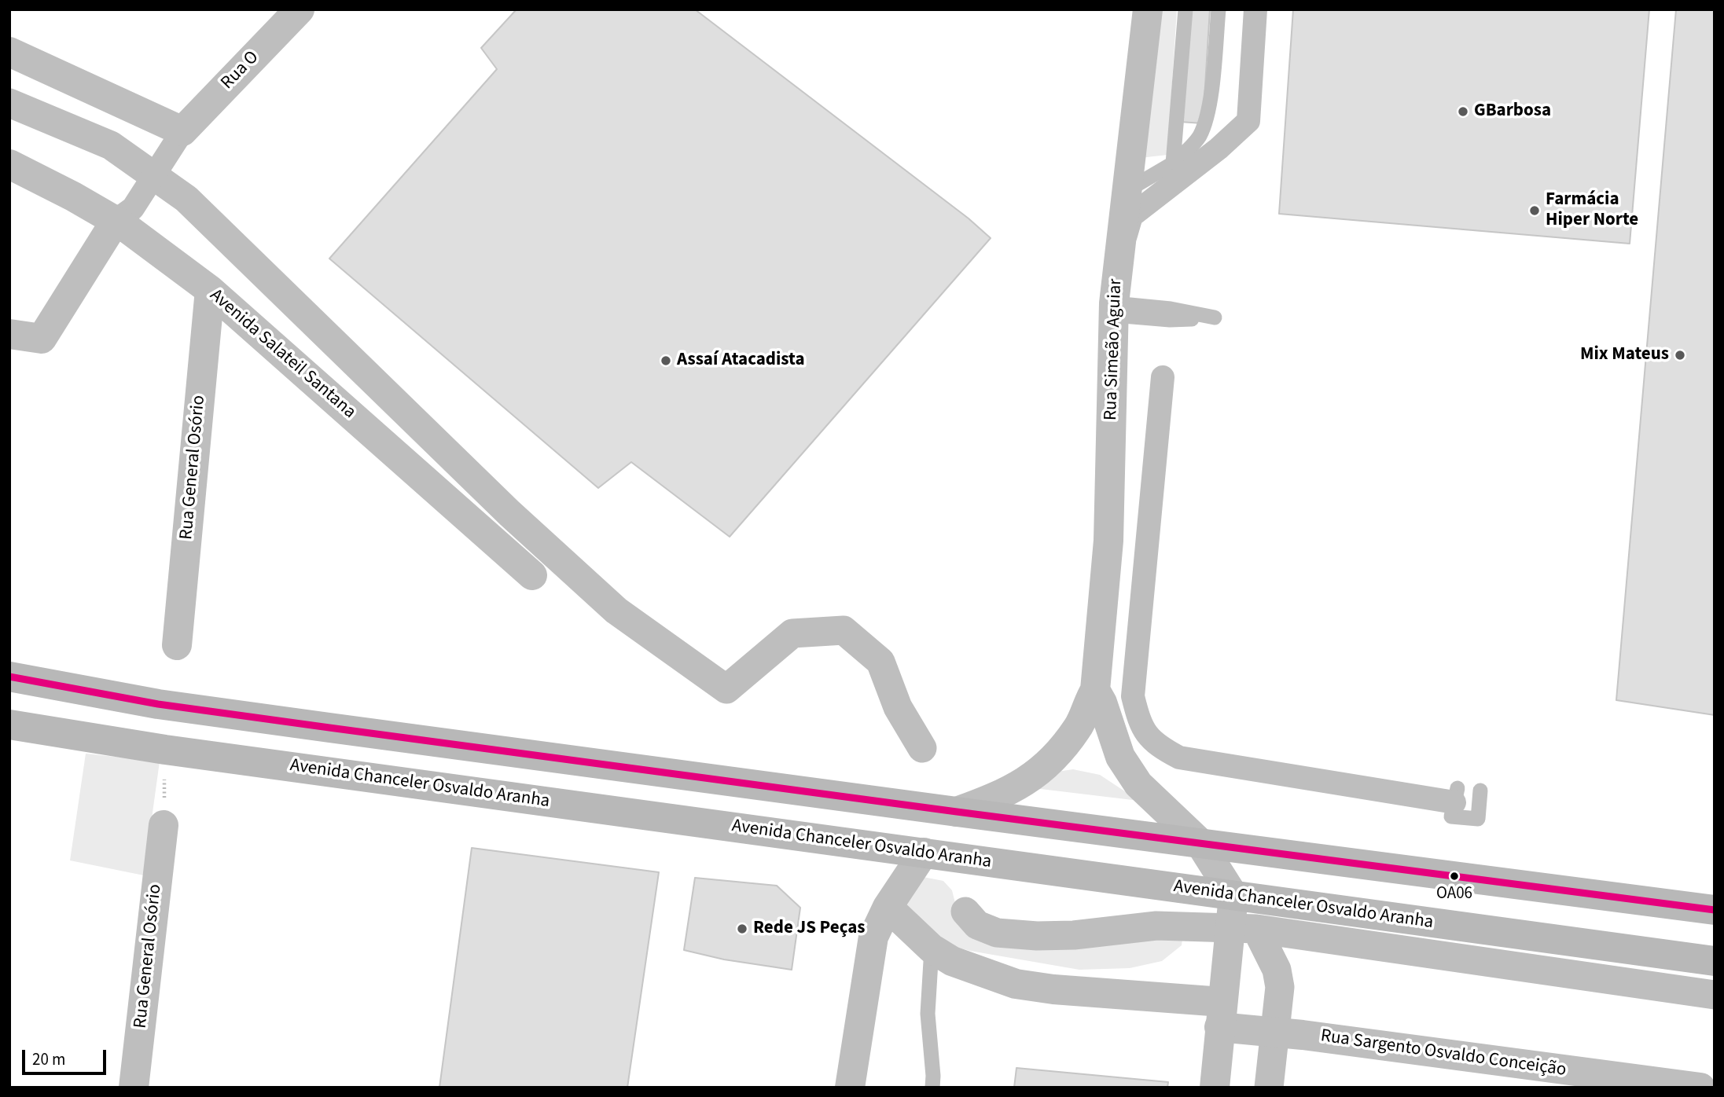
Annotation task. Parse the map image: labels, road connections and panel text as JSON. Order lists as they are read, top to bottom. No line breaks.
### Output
{"streets":{"main road":["Avenida Chanceler Osvaldo Aranha"],"street":["Rua O","Rua Simeão Aguiar","Avenida Salateil Santana","Rua General Osório","Rua Sargento Osvaldo Conceição"]},"crossings":[["Avenida Salateil Santana","Rua General Osório"]],"places":["GBarbosa","Farmácia Hiper Norte","Mix Mateus","Assaí Atacadista","OA06","Rede JS Peças"],"scale_bar":"20 m"}
